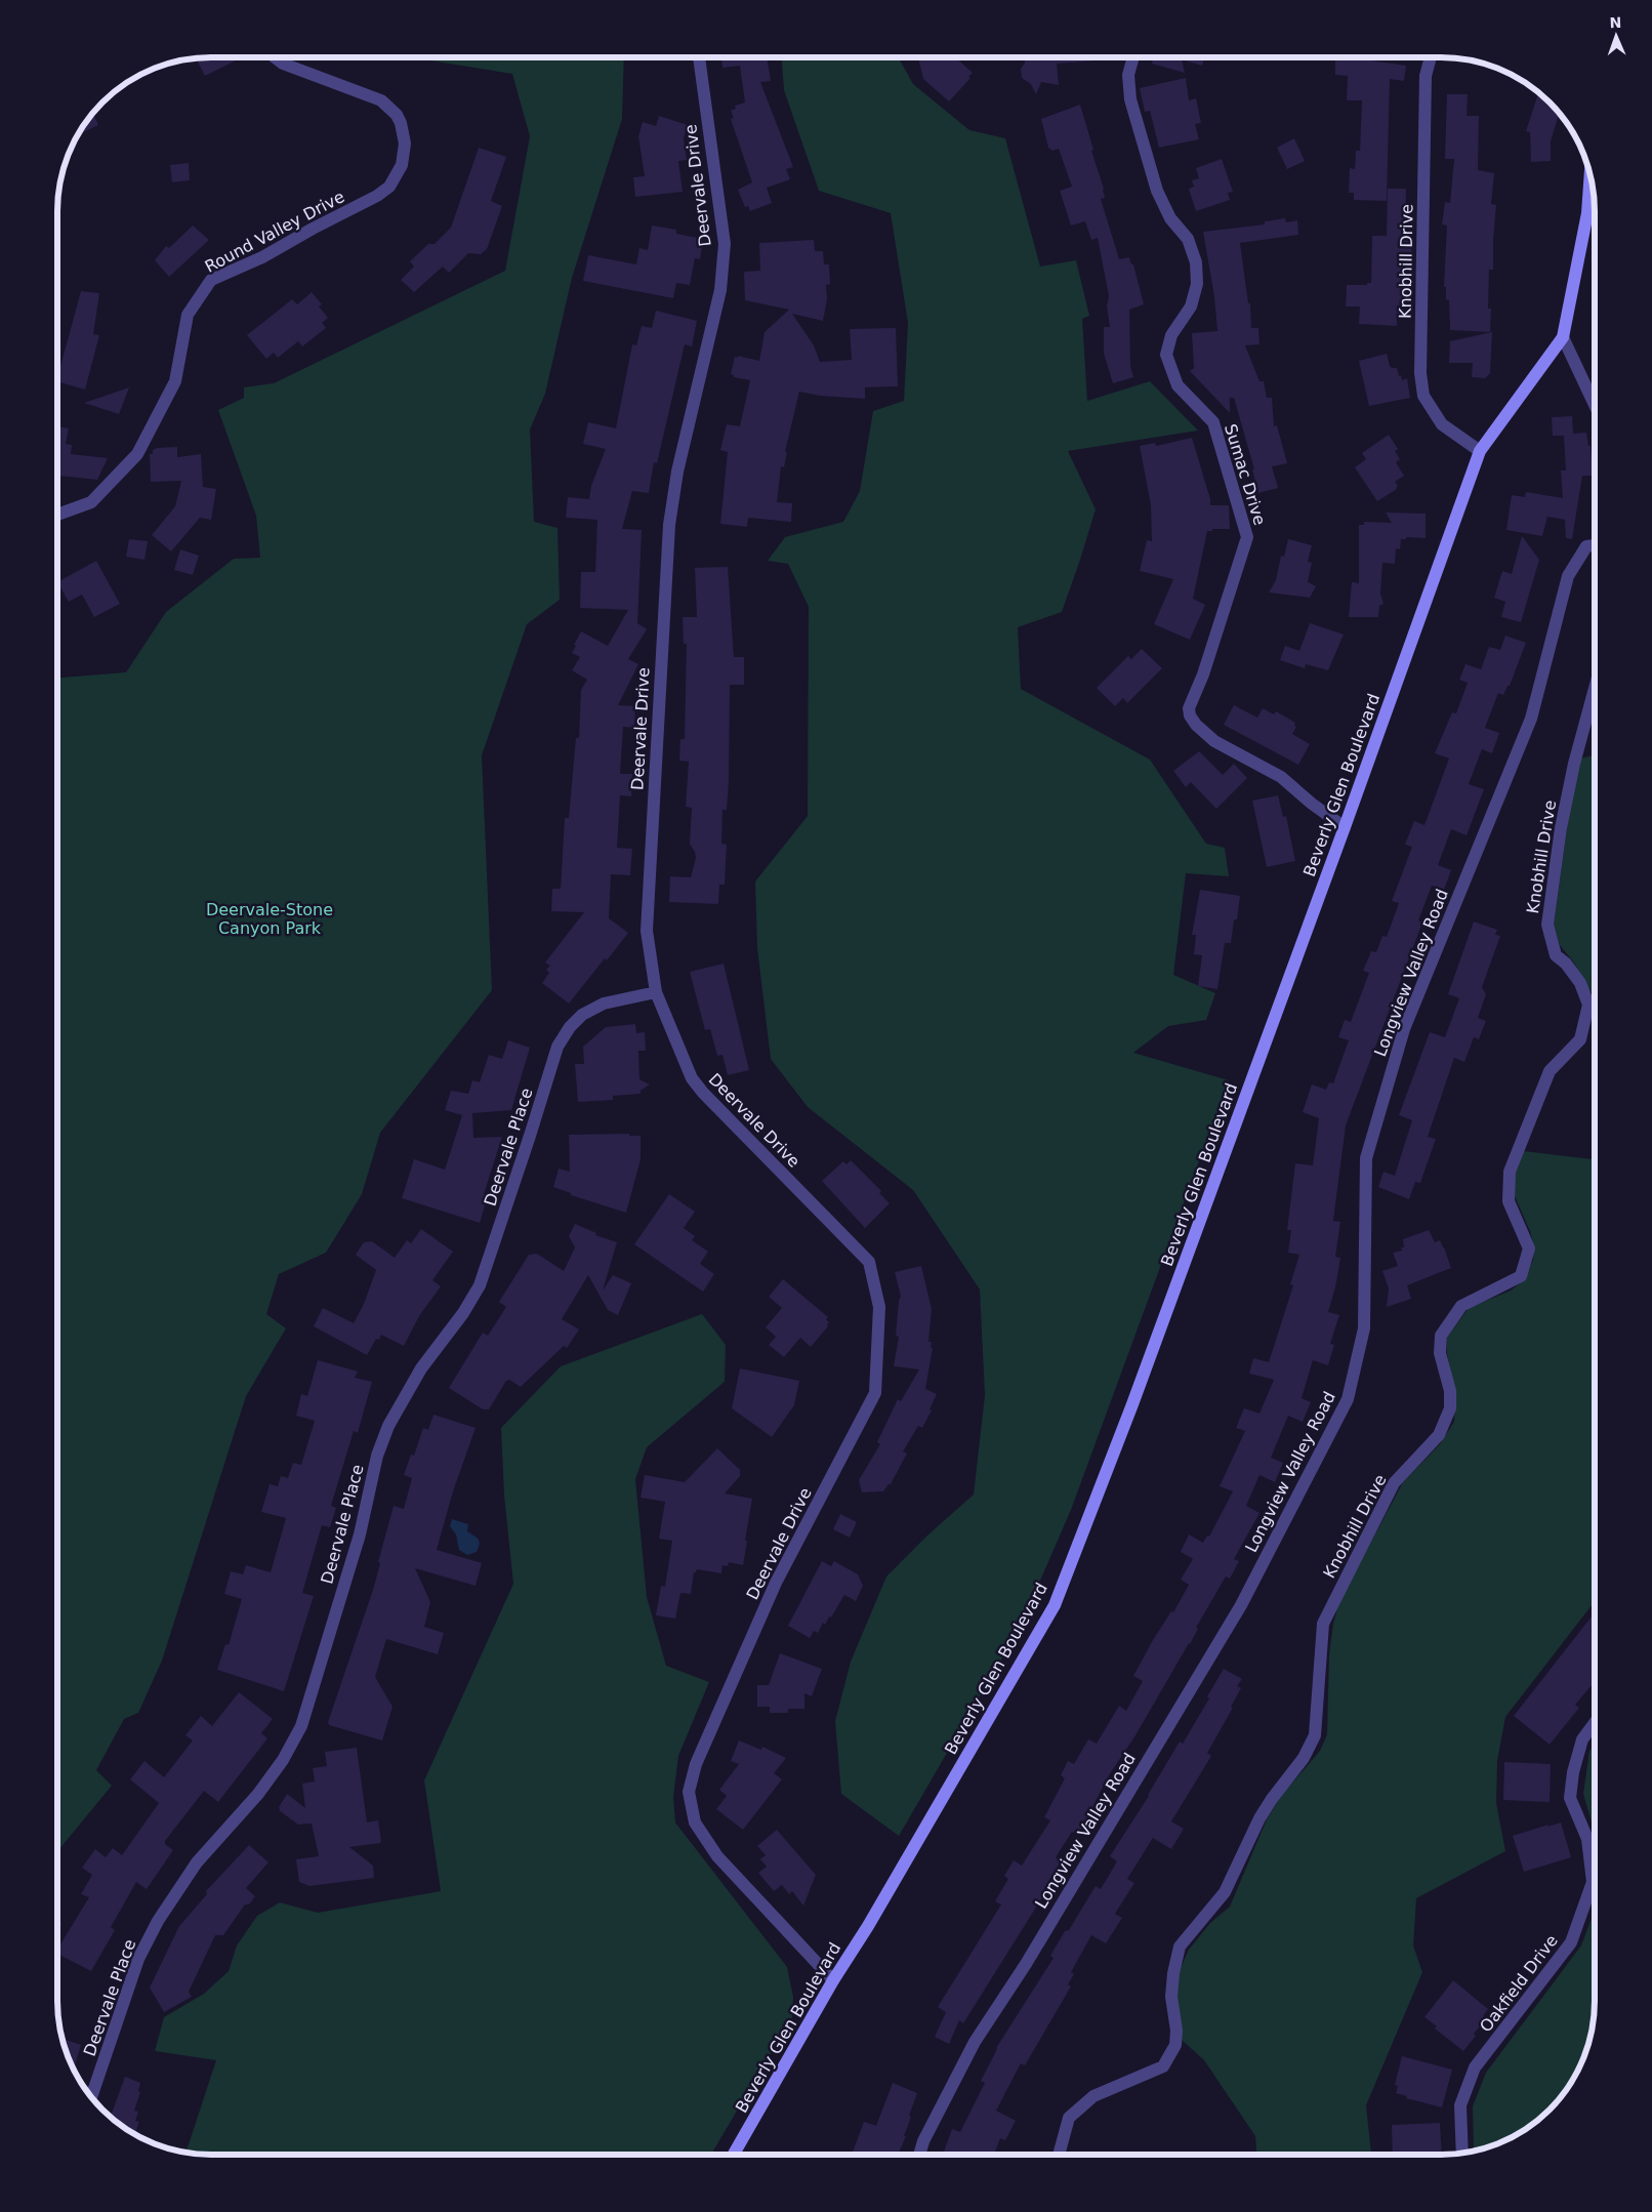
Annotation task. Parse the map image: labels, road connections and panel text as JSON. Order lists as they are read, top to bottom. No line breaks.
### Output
{"streets":{"main road":["Beverly Glen Boulevard"],"street":["Deervale Drive","Round Valley Drive","Knobhill Drive","Sumac Drive","Longview Valley Road","Deervale Place","Oakfield Drive"]},"crossings":[["Deervale Drive","Beverly Glen Boulevard"],["Deervale Drive","Deervale Place"],["Knobhill Drive","Beverly Glen Boulevard"],["Sumac Drive","Beverly Glen Boulevard"]],"parks":["Deervale-Stone Canyon Park"],"north":"top"}
